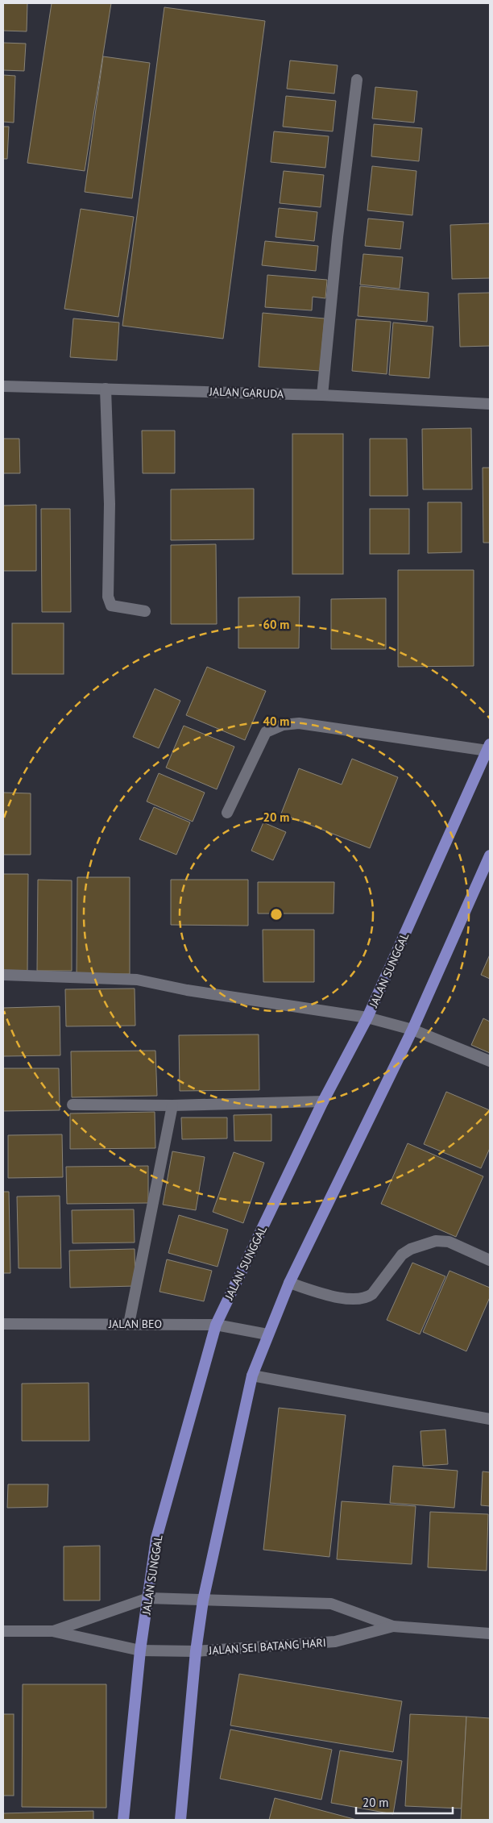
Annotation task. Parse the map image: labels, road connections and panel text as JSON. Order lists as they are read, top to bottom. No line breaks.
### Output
{"streets":{"main road":["JALAN SUNGGAL"],"street":["JALAN GARUDA","JALAN BEO","JALAN SEI BATANG HARI"]},"crossings":[["JALAN SUNGGAL","JALAN BEO"],["JALAN SUNGGAL","JALAN SEI BATANG HARI"]],"scale_bar":"20 m","rings":["60 m","40 m","20 m"]}
